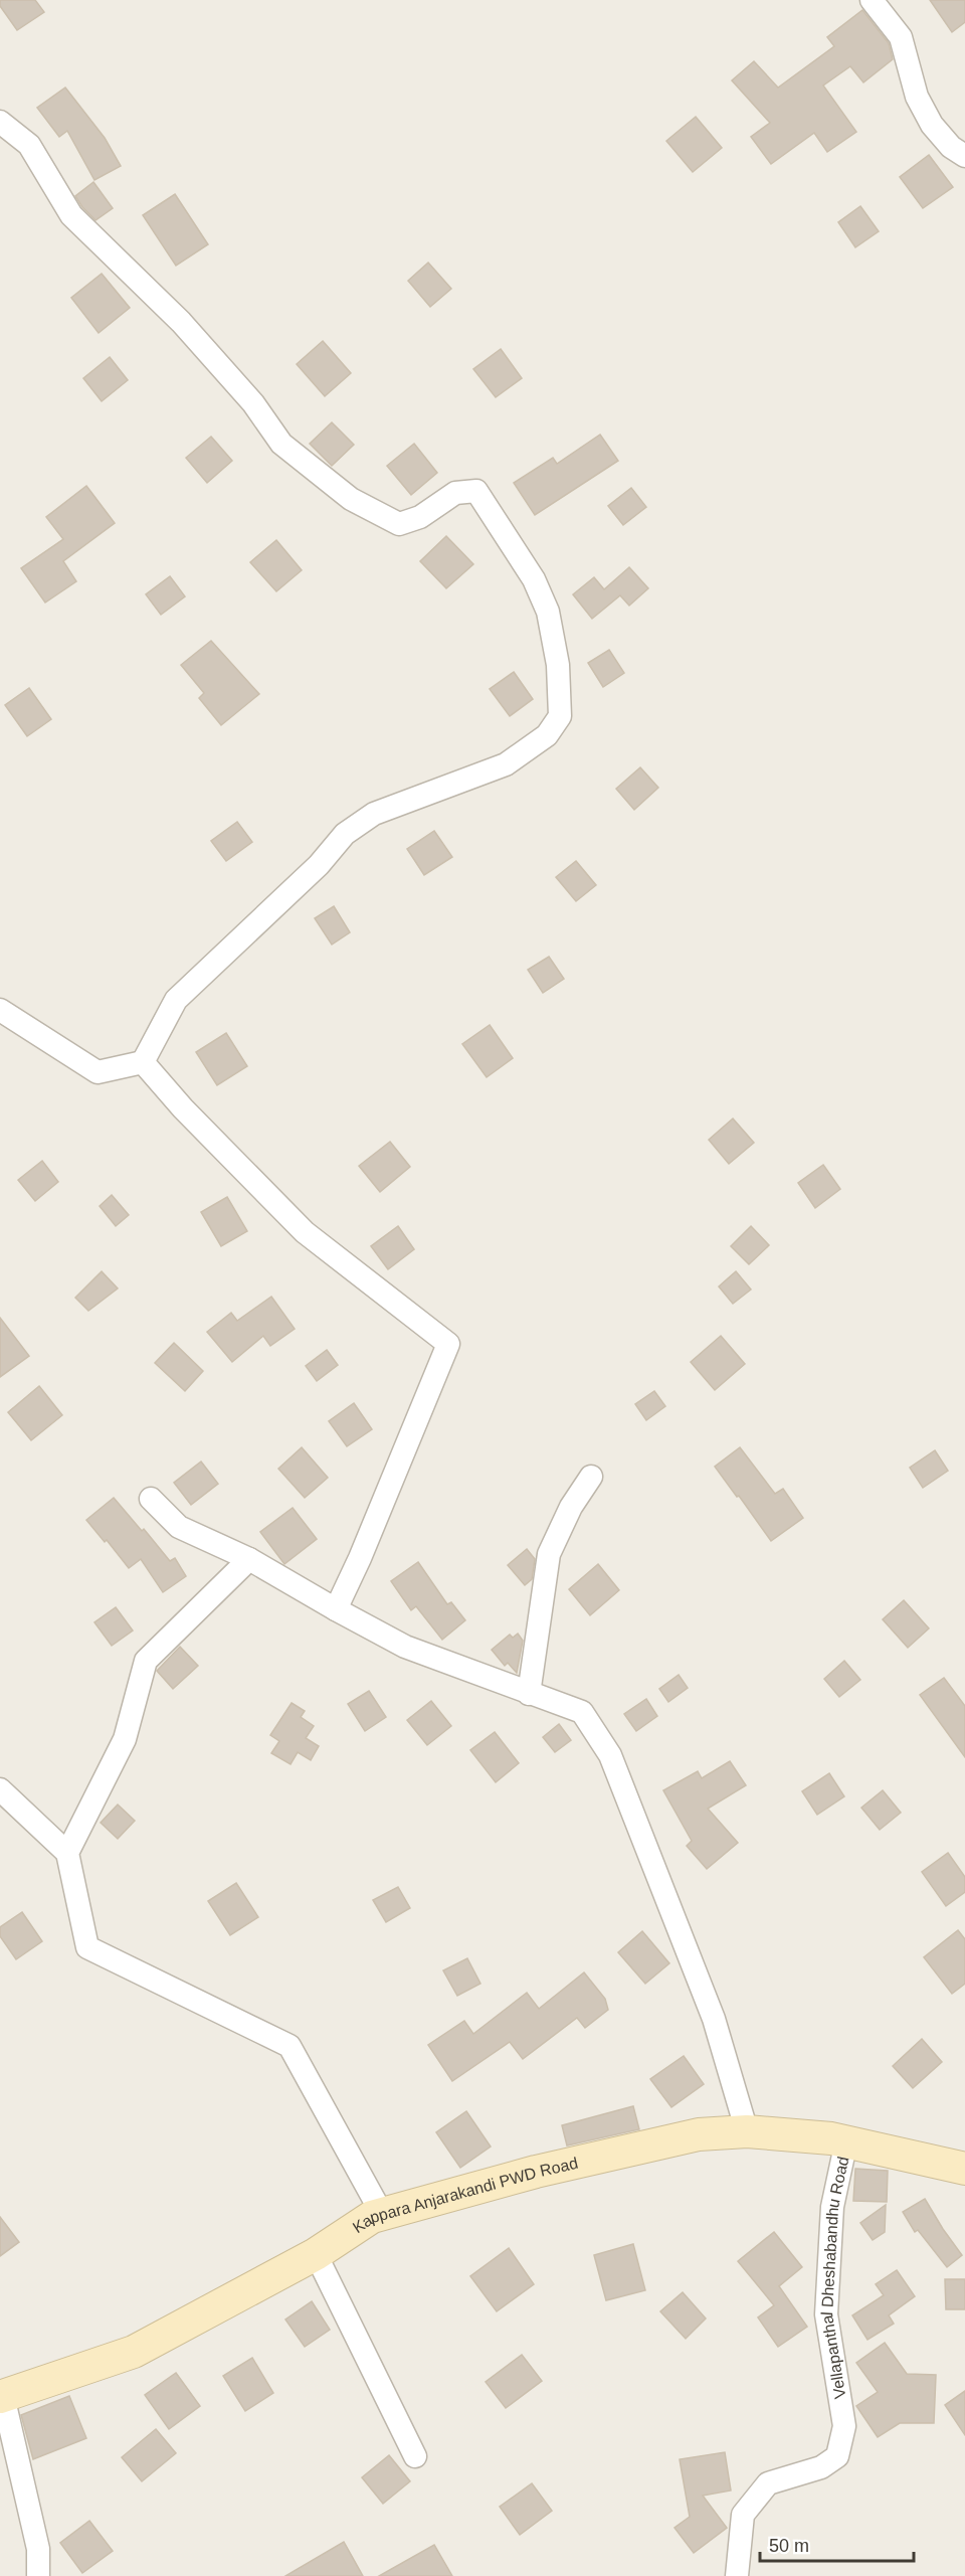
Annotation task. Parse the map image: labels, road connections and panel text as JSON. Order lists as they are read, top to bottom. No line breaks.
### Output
{"streets":{"main road":["Kappara Anjarakandi PWD Road"],"street":["Vellapanthal Dheshabandhu Road"]},"crossings":[["Kappara Anjarakandi PWD Road","Vellapanthal Dheshabandhu Road"]],"scale_bar":"50 m"}
